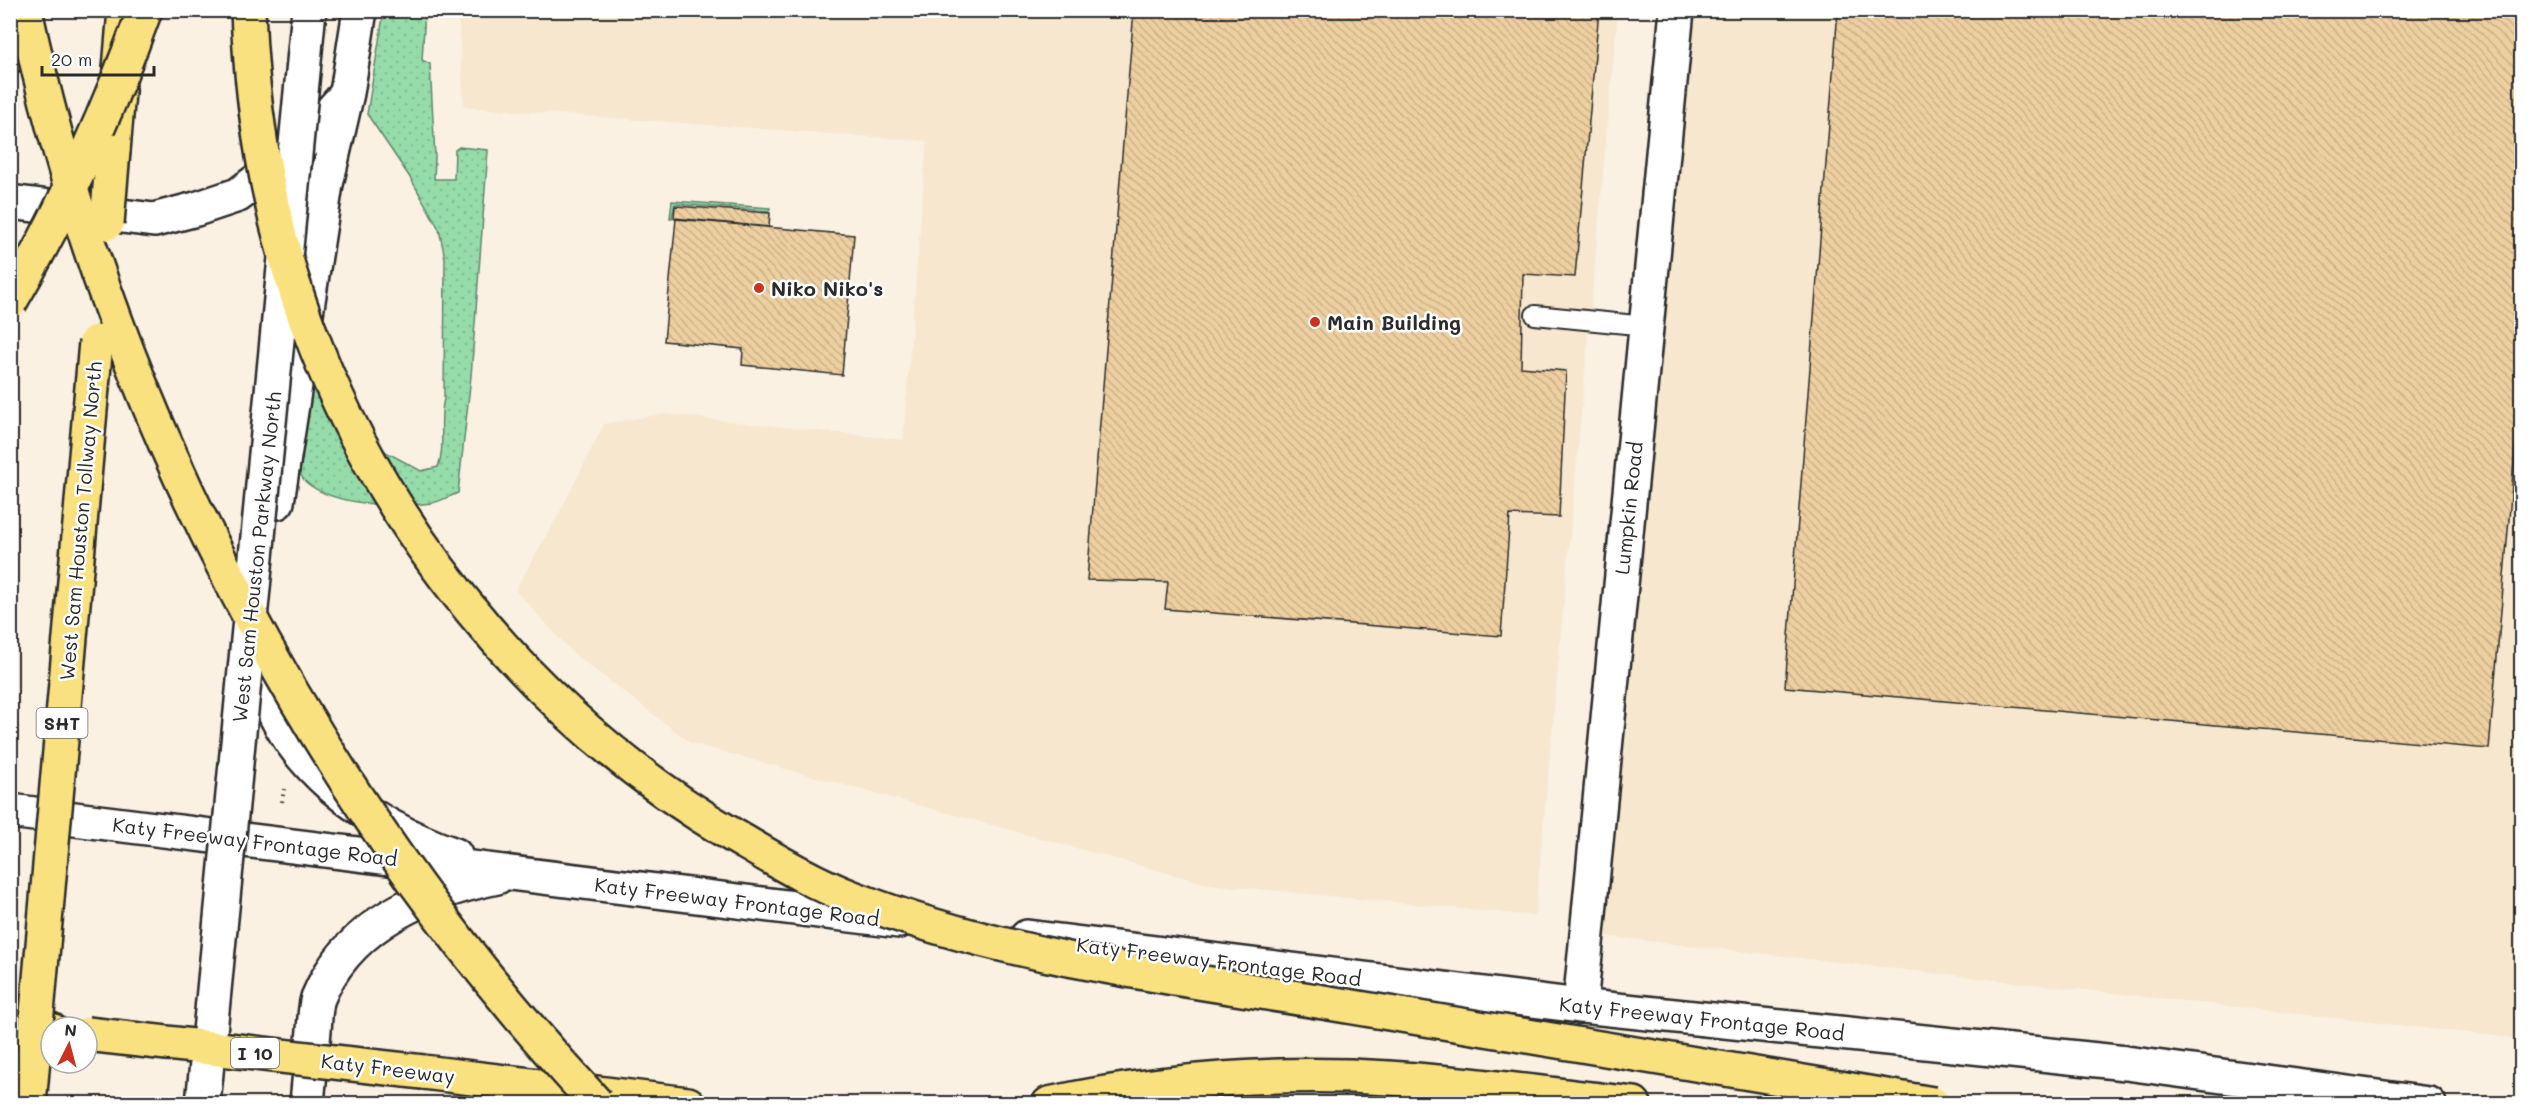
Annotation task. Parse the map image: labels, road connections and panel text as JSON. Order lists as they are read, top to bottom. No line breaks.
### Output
{"streets":{"highway":["West Sam Houston Tollway North","SHT","I 10","Katy Freeway"],"main road":["Lumpkin Road","West Sam Houston Parkway North","Katy Freeway Frontage Road"]},"crossings":[["Lumpkin Road","Katy Freeway Frontage Road"]],"places":["Niko Niko's","Main Building"],"scale_bar":"20 m","north":"top"}
